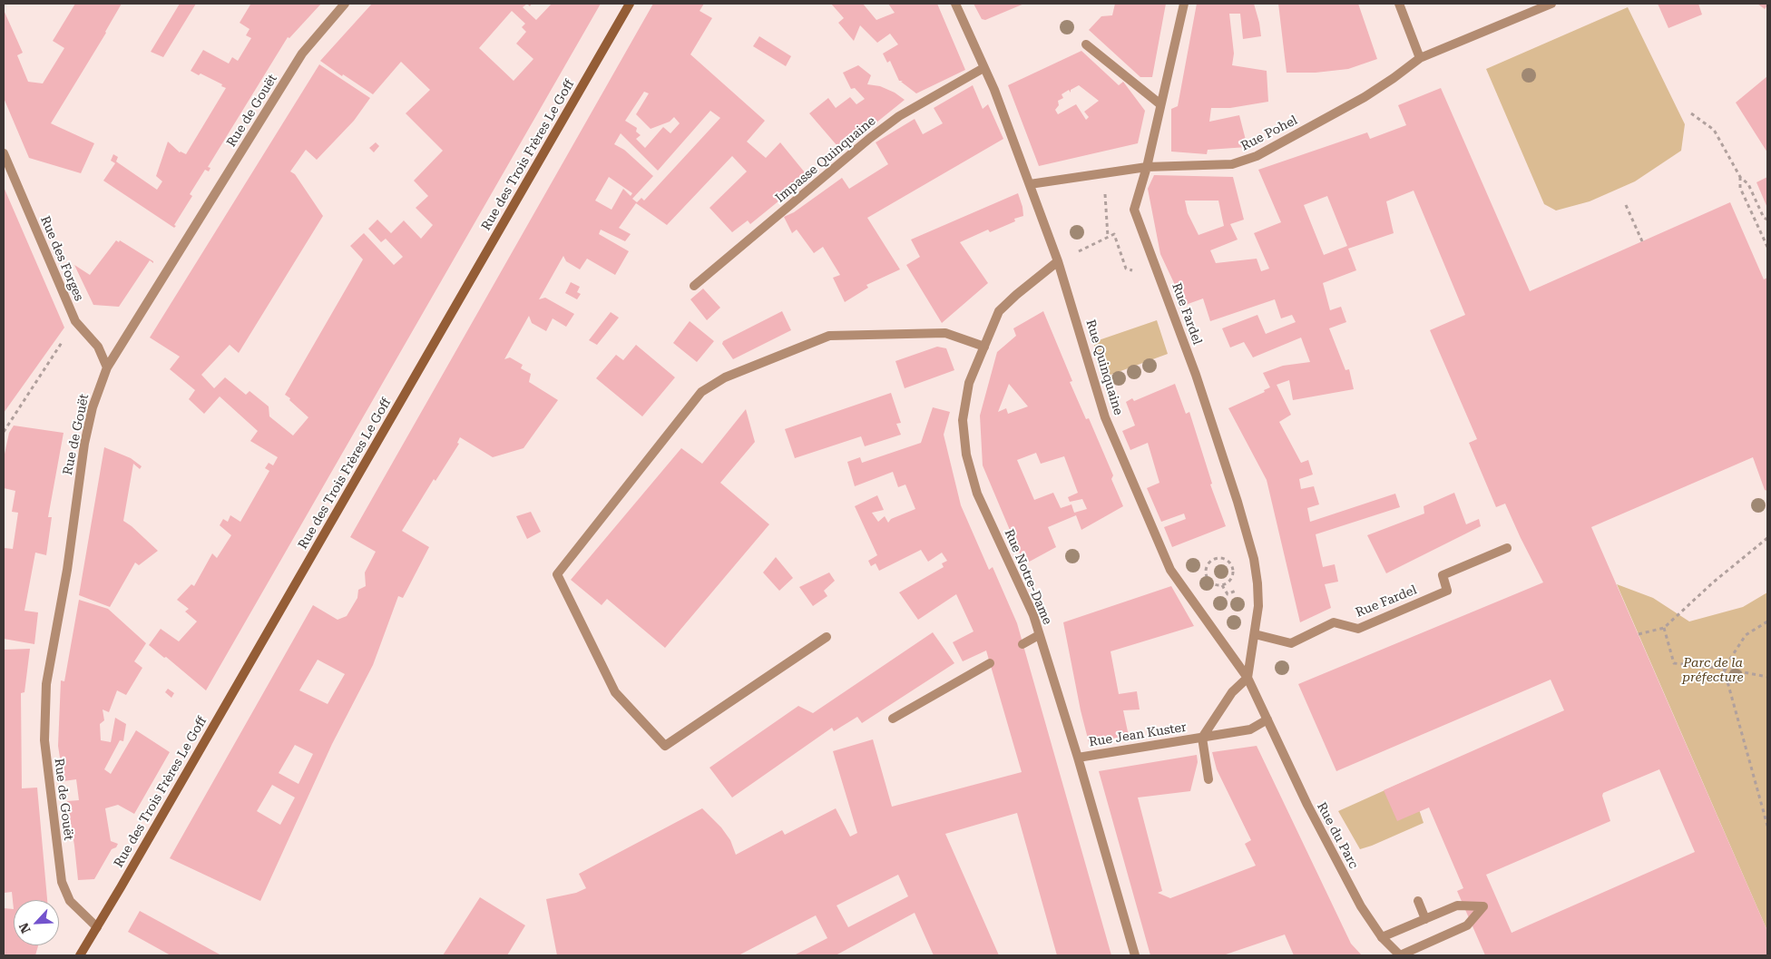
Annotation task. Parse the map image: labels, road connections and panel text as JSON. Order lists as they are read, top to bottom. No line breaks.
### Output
{"streets":{"street":["Rue de Gouët","Rue Pohel","Rue des Trois Frères Le Goff","Impasse Quinquaine","Rue des Forges","Rue Fardel","Rue Quinquaine","Rue Notre-Dame","Rue Jean Kuster","Rue du Parc"]},"crossings":[["Rue de Gouët","Rue des Trois Frères Le Goff"],["Rue de Gouët","Rue des Forges"],["Rue Pohel","Rue Fardel"],["Rue Pohel","Rue Quinquaine"],["Impasse Quinquaine","Rue Quinquaine"],["Rue Fardel","Rue Quinquaine"],["Rue Fardel","Rue Jean Kuster"],["Rue Quinquaine","Rue Notre-Dame"],["Rue Quinquaine","Rue Jean Kuster"],["Rue Quinquaine","Rue du Parc"],["Rue Notre-Dame","Rue Jean Kuster"],["Rue Jean Kuster","Rue du Parc"]],"parks":["Parc de la préfecture"],"north":"bottom left"}
